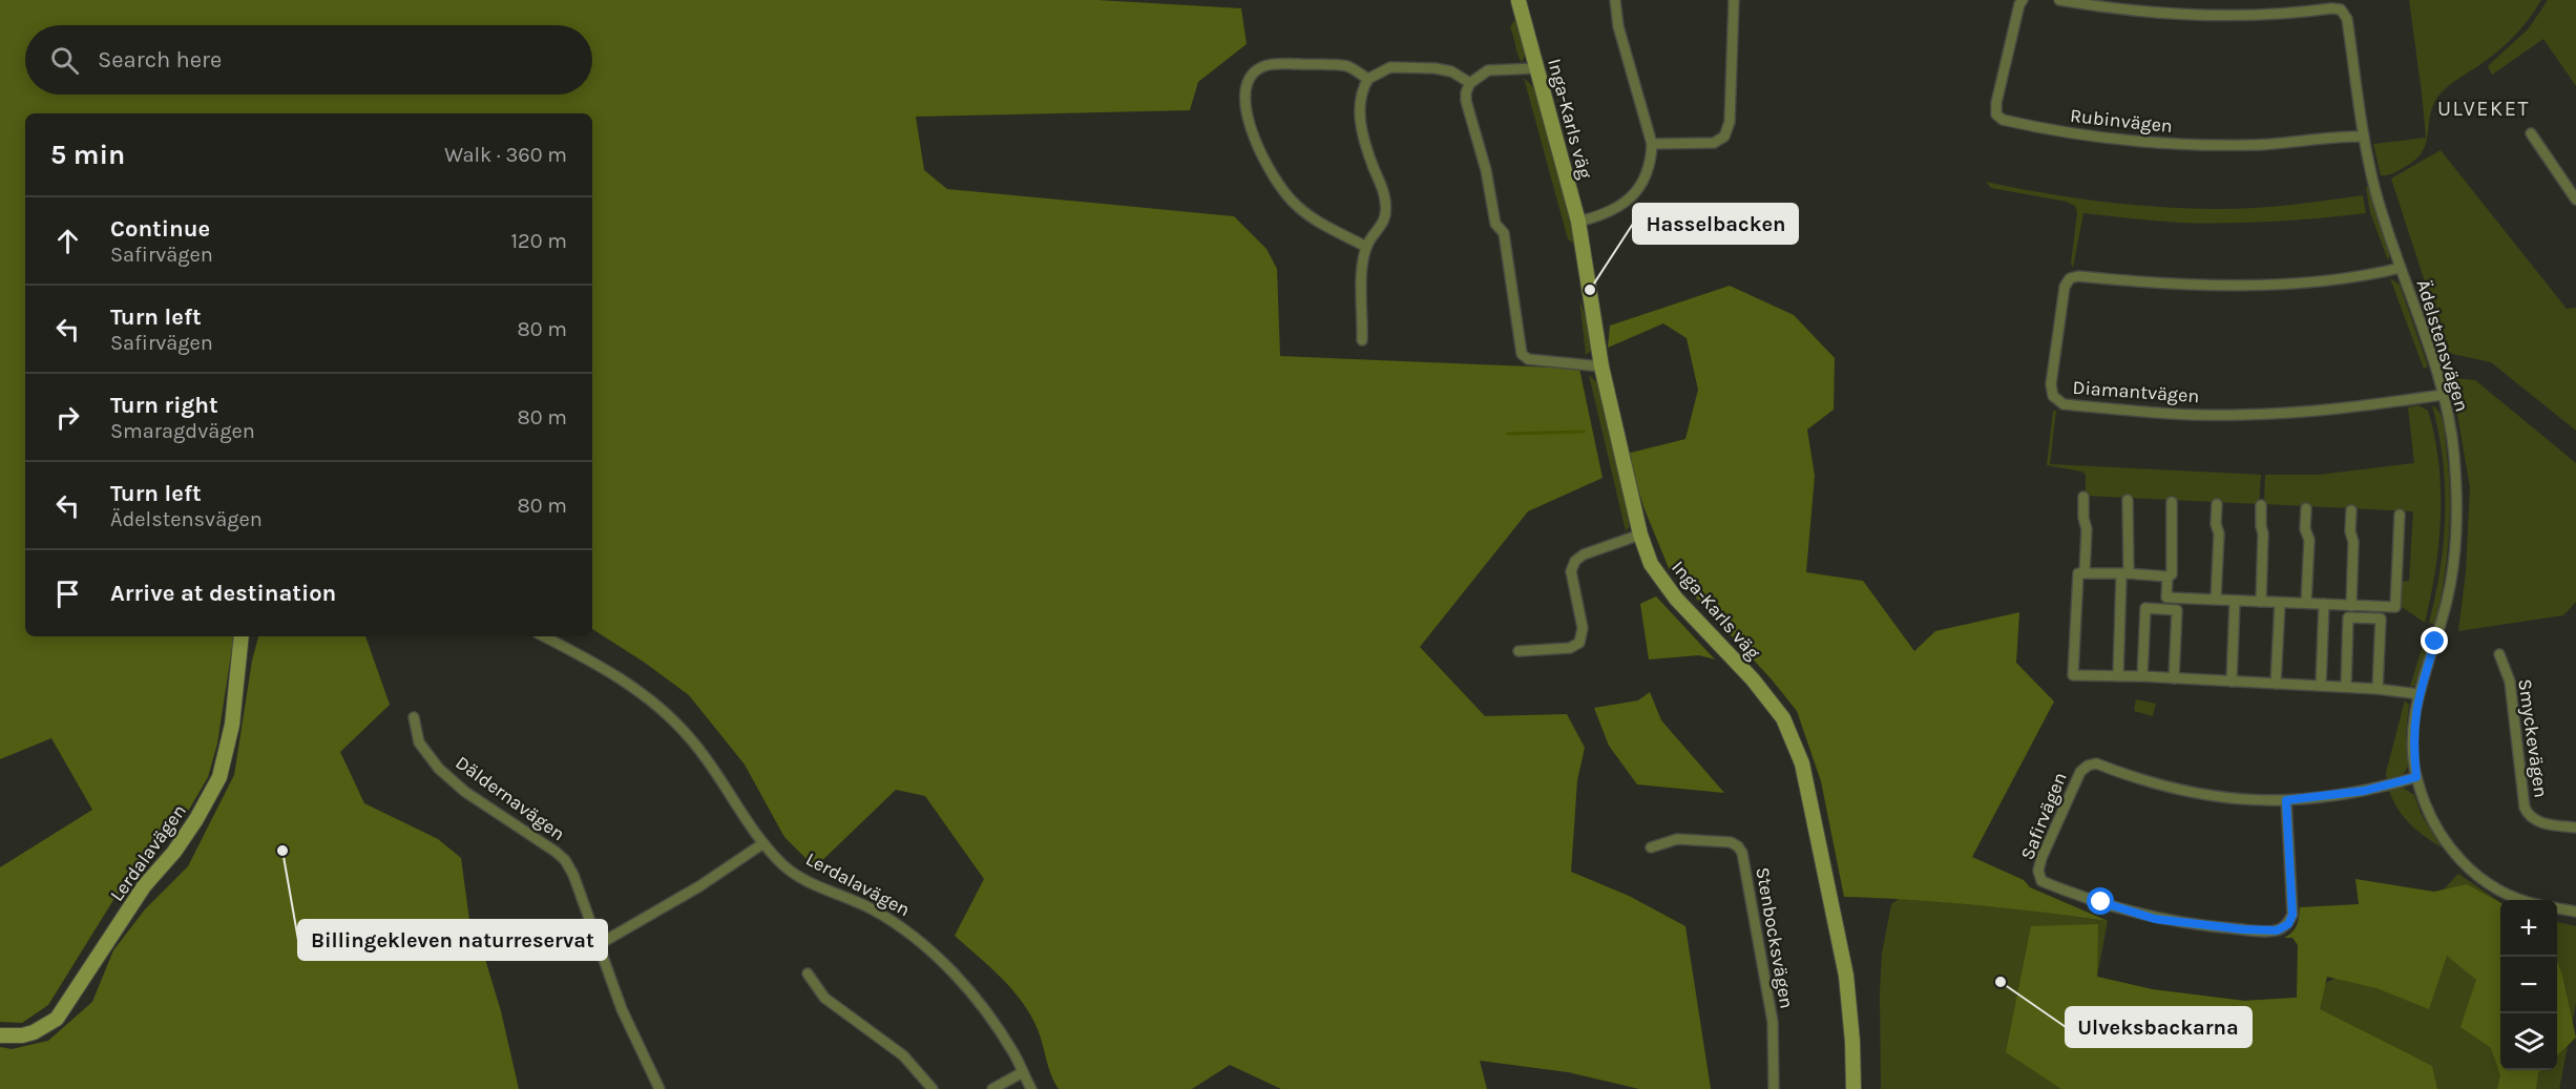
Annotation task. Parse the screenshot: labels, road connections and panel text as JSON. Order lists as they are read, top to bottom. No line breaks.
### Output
{"streets":{"street":["Inga-Karls väg","Rubinvägen","Ädelstensvägen","Diamantvägen","Smyckevägen","Däldernavägen","Safirvägen","Lerdalavägen","Stenbocksvägen"]},"crossings":[["Rubinvägen","Ädelstensvägen"],["Ädelstensvägen","Diamantvägen"]],"districts":["ULVEKET"],"places":["Hasselbacken","Billingekleven naturreservat","Ulveksbackarna"],"page":{"search":"Search here","heading":["5 min","Walk · 360 m"],"list":[["Continue","Safirvägen","120 m"],["Turn left","Safirvägen","80 m"],["Turn right","Smaragdvägen","80 m"],["Turn left","Ädelstensvägen","80 m"],"Arrive at destination"],"map_buttons":["+","−"]}}
